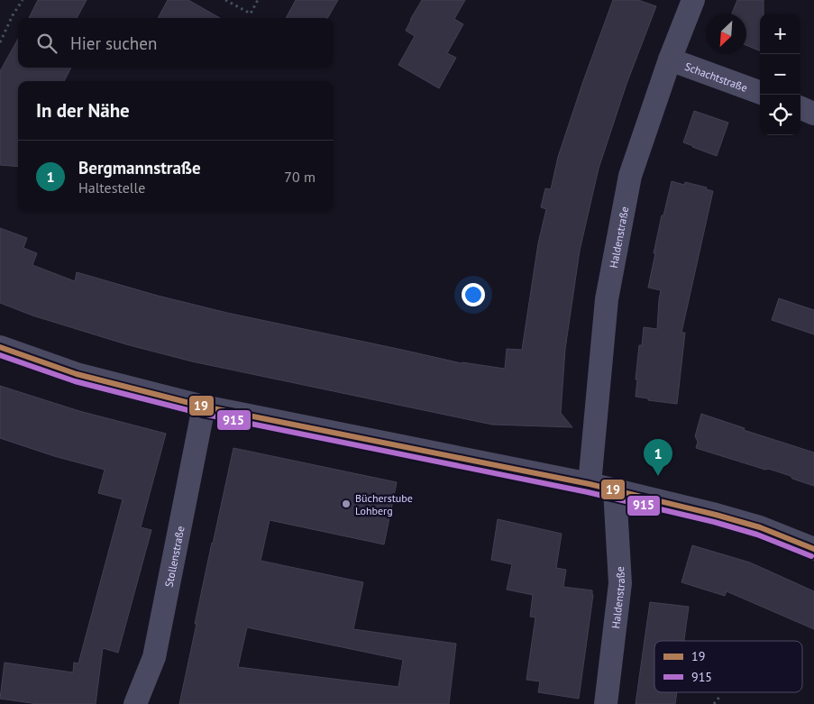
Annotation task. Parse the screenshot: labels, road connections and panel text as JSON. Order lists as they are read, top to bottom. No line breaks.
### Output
{"streets":{"street":["Schachtstraße","Haldenstraße","Stollenstraße"]},"crossings":[["Schachtstraße","Haldenstraße"]],"places":["Bücherstube Lohberg"],"lines":["transit line 19","transit line 915"],"legend":["19","915"],"north":"bottom left","page":{"map_buttons":["+","−"],"search":"Hier suchen","heading":"In der Nähe","list":[{"mark":"1","name":"Bergmannstraße","note":"Haltestelle","value":"70 m"}],"pins":"1"}}
